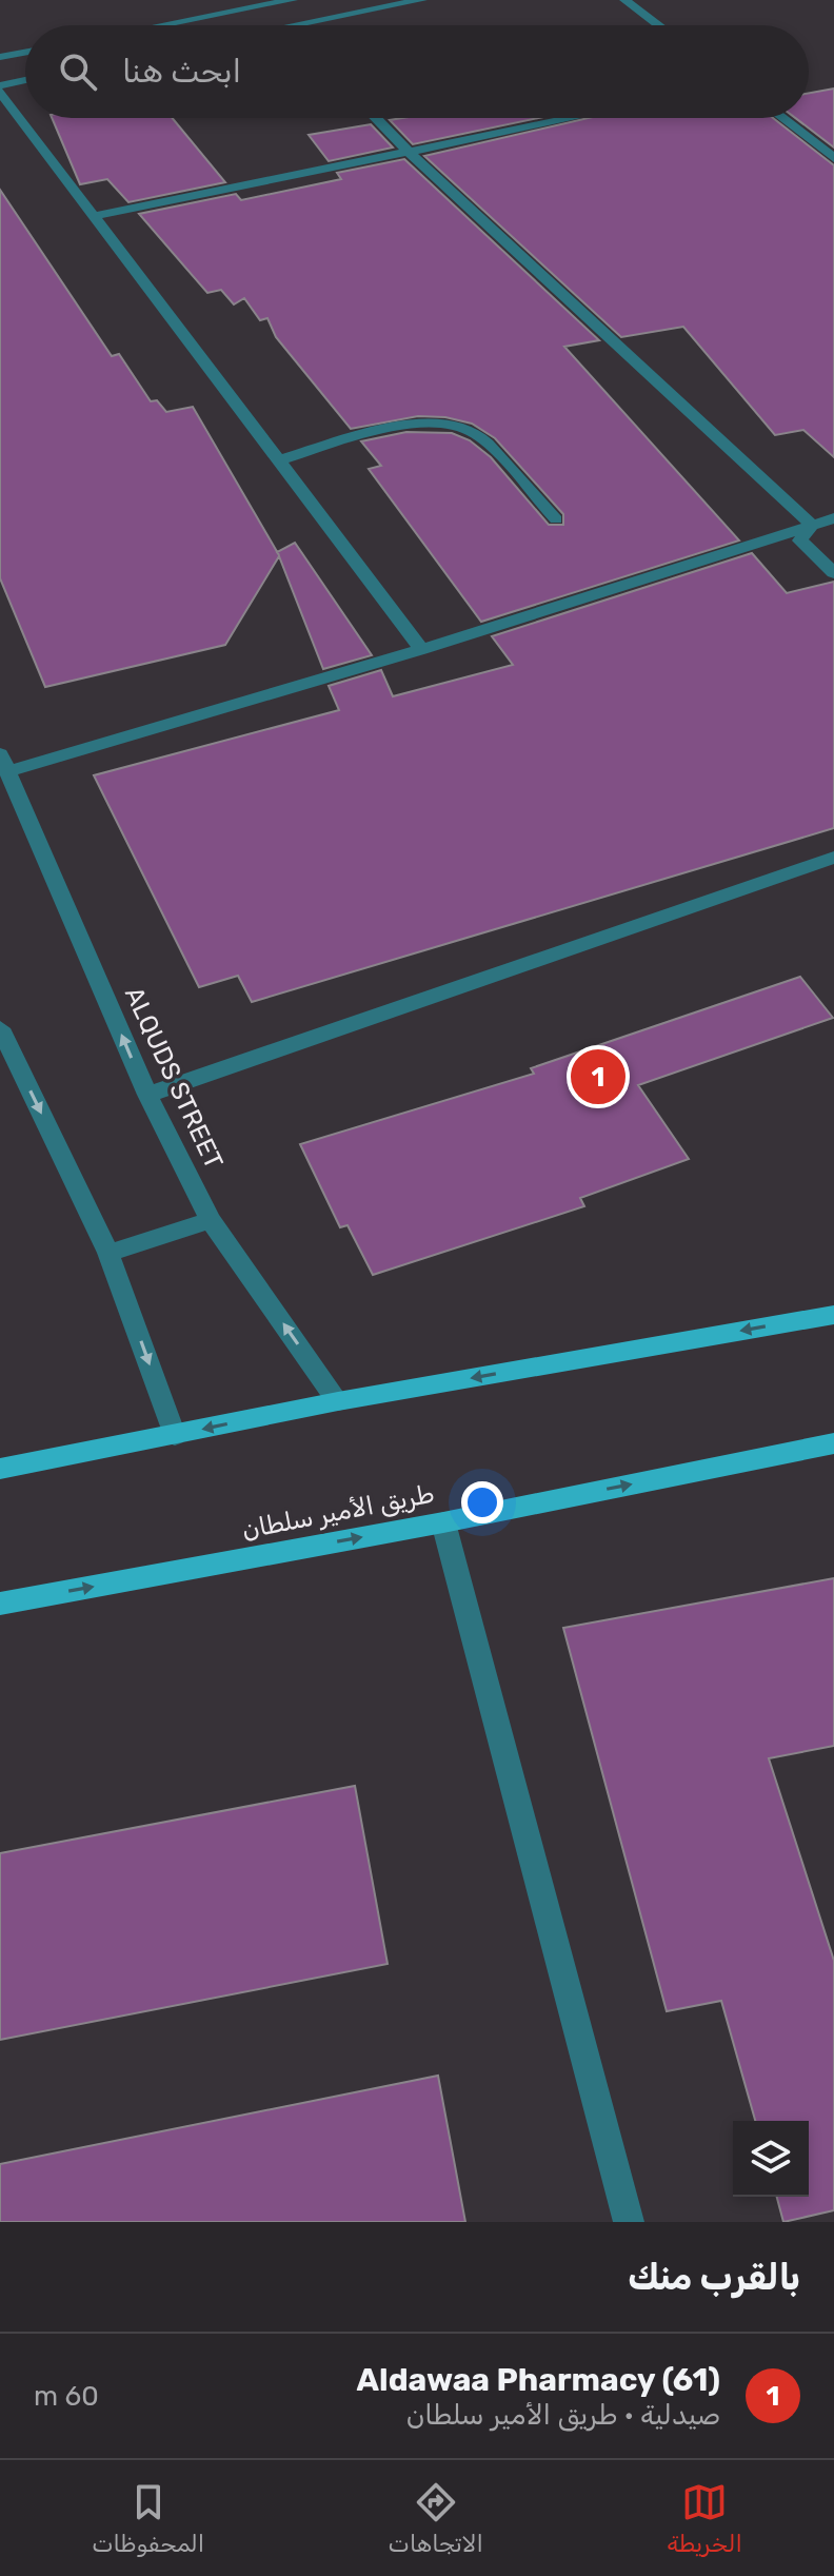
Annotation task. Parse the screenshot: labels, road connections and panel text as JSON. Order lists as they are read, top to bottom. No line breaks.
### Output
{"streets":{"main road":["طريق الأمير سلطان"],"street":["ALQUDS STREET"]},"page":{"search":"ابحث هنا","pins":"1","heading":"بالقرب منك","list":[{"mark":"1","name":"Aldawaa Pharmacy (61)","note":"صيدلية · طريق الأمير سلطان","value":"60 m"}],"nav":["الخريطة","الاتجاهات","المحفوظات"]}}
